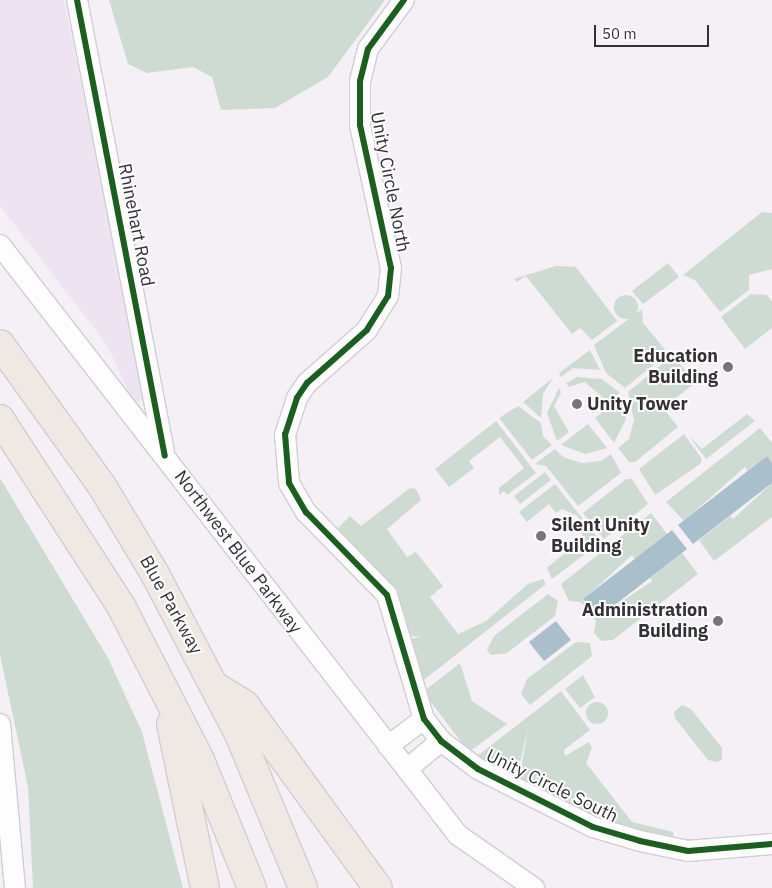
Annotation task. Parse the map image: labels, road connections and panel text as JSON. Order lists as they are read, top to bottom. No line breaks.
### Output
{"streets":{"highway":["Blue Parkway"],"street":["Unity Circle North","Rhinehart Road","Northwest Blue Parkway","Unity Circle South"]},"crossings":[["Unity Circle North","Unity Circle South"],["Rhinehart Road","Northwest Blue Parkway"]],"places":["Education Building","Unity Tower","Silent Unity Building","Administration Building"],"scale_bar":"50 m"}
